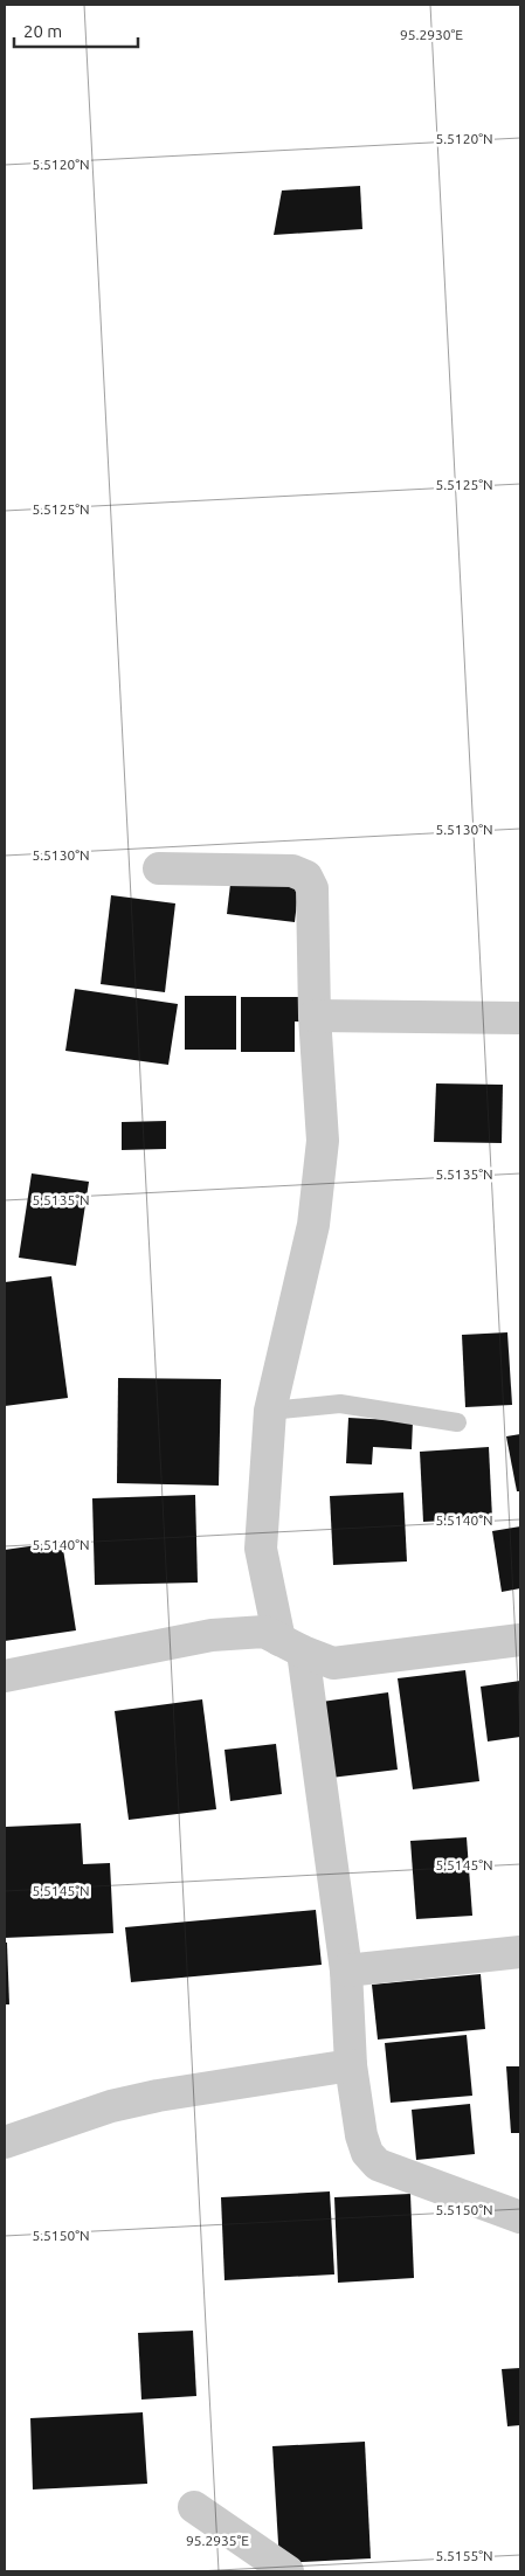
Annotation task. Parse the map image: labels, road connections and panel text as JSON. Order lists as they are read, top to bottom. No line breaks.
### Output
{"scale_bar":"20 m","coordinates":["95.2930°E","5.5120°N","5.5125°N","5.5130°N","5.5135°N","5.5140°N","5.5145°N","5.5150°N","95.2935°E","5.5155°N"]}
